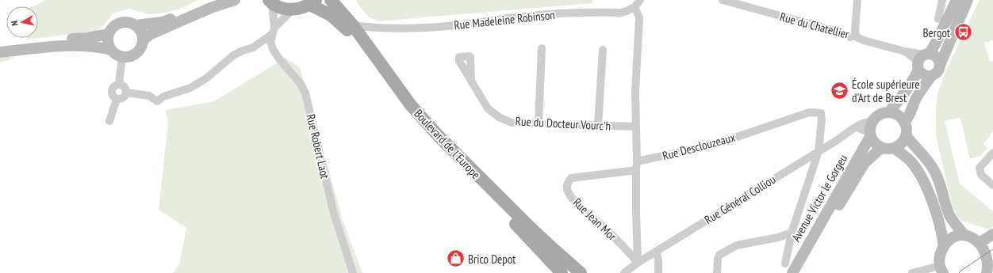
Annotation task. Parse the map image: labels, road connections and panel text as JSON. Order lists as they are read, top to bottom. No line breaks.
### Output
{"streets":{"main road":["Boulevard de l'Europe","Avenue Victor le Gorgeu"],"street":["Rue Madeleine Robinson","Rue du Chatellier","Rue du Docteur Vourc'h","Rue Robert Laot","Rue Desclouzeaux","Rue Général Colliou","Rue Jean Mor"]},"crossings":[["Rue Madeleine Robinson","Boulevard de l'Europe"],["Rue du Chatellier","Avenue Victor le Gorgeu"],["Rue Desclouzeaux","Rue Général Colliou"],["Avenue Victor le Gorgeu","Rue Général Colliou"],["Rue Général Colliou","Rue Jean Mor"]],"places":{"bus stop":["Bergot"],"school or university":["École supérieure d'Art de Brest"],"shop":["Brico Depot"]},"north":"left"}
